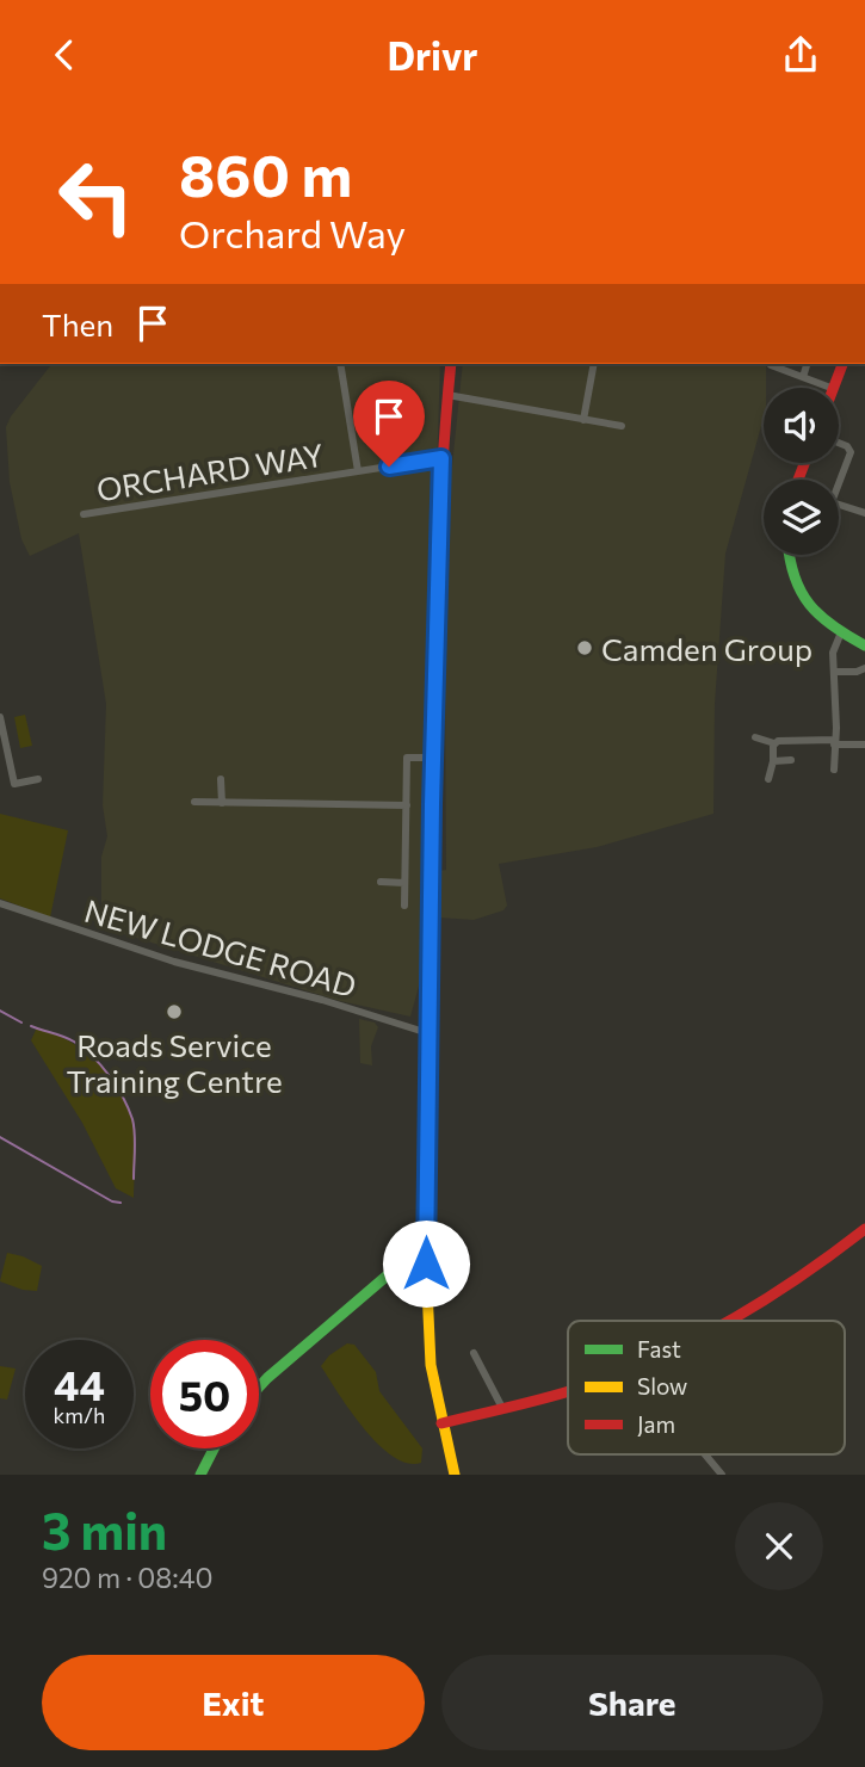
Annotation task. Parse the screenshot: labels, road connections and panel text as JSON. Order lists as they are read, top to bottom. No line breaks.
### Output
{"streets":{"street":["ORCHARD WAY","NEW LODGE ROAD"]},"places":["Camden Group","Roads Service Training Centre"],"legend":["Fast","Slow","Jam"],"page":{"header":"Drivr","turn":["860 m","Orchard Way"],"then":"Then","speed":"44 km/h","limit":"50","heading":["3 min","920 m · 08:40"],"buttons":["Exit","Share"]}}
